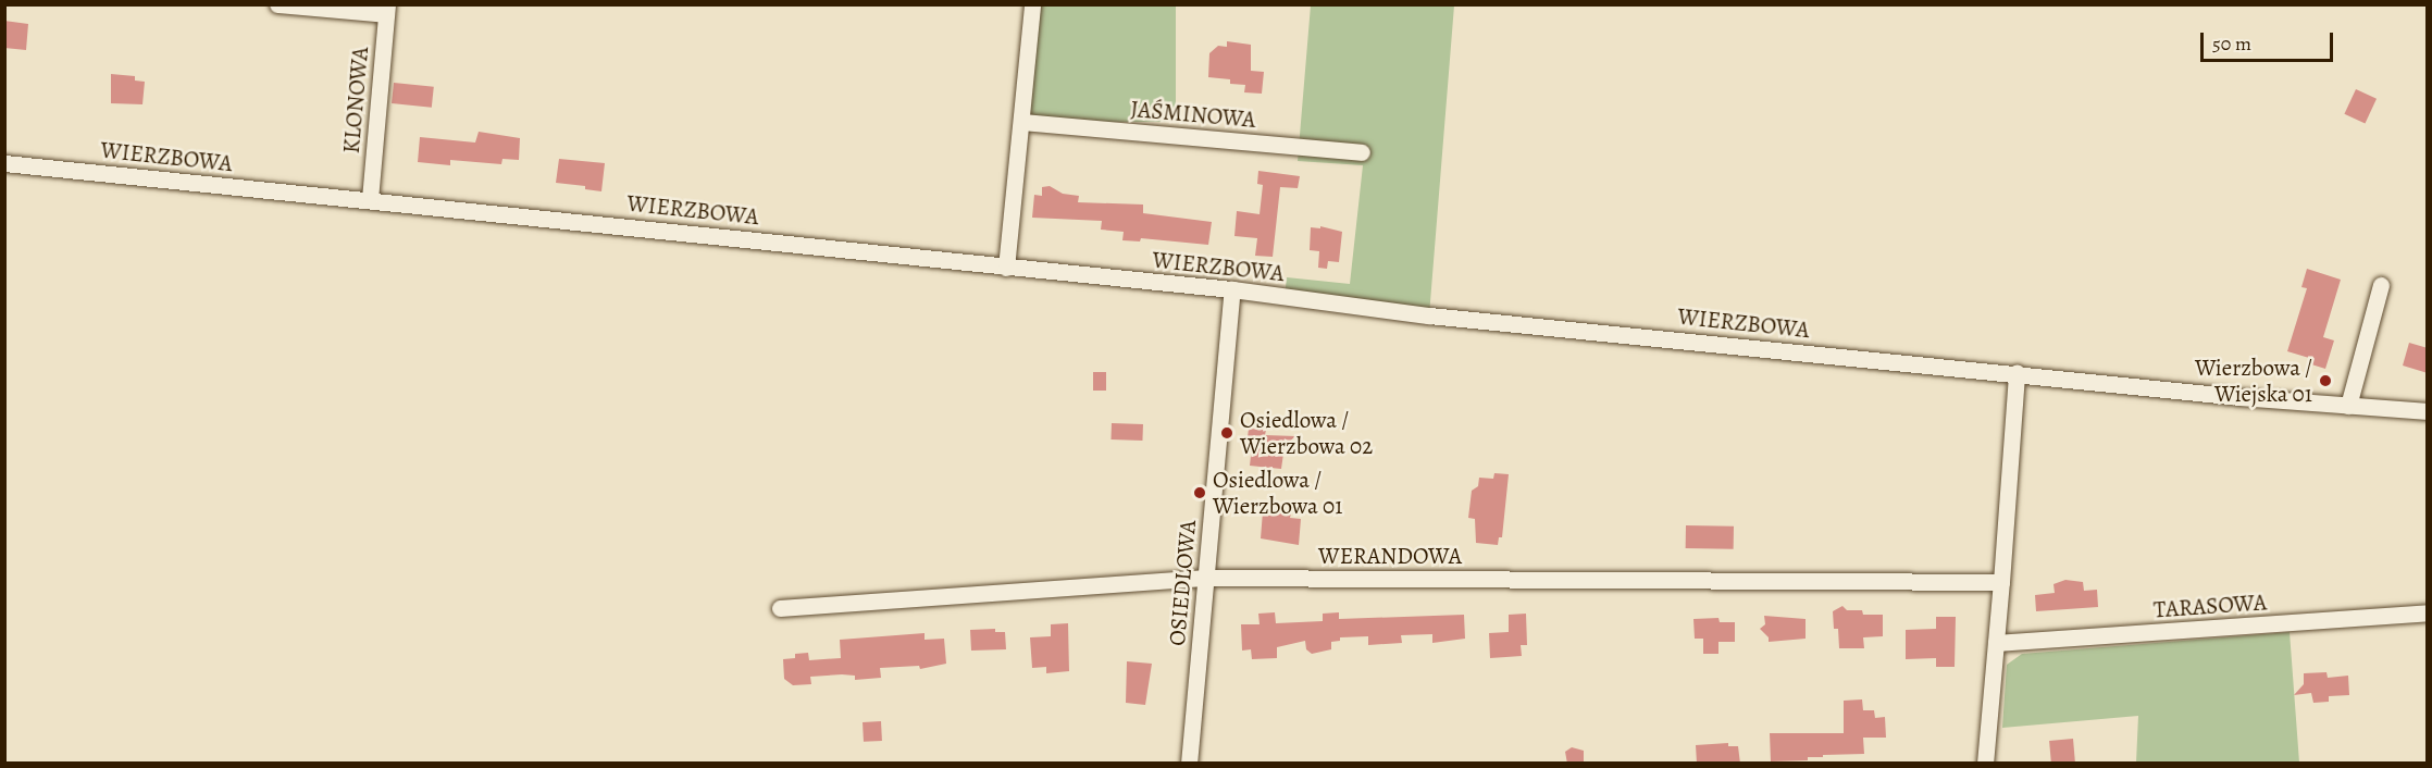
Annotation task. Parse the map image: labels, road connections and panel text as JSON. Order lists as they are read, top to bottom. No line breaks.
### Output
{"streets":{"street":["KLONOWA","JAŚMINOWA","WIERZBOWA","WERANDOWA","OSIEDLOWA","TARASOWA"]},"crossings":[["KLONOWA","WIERZBOWA"],["WIERZBOWA","OSIEDLOWA"],["WERANDOWA","OSIEDLOWA"]],"places":["Wierzbowa / Wiejska 01","Osiedlowa / Wierzbowa 02","Osiedlowa / Wierzbowa 01"],"scale_bar":"50 m"}
